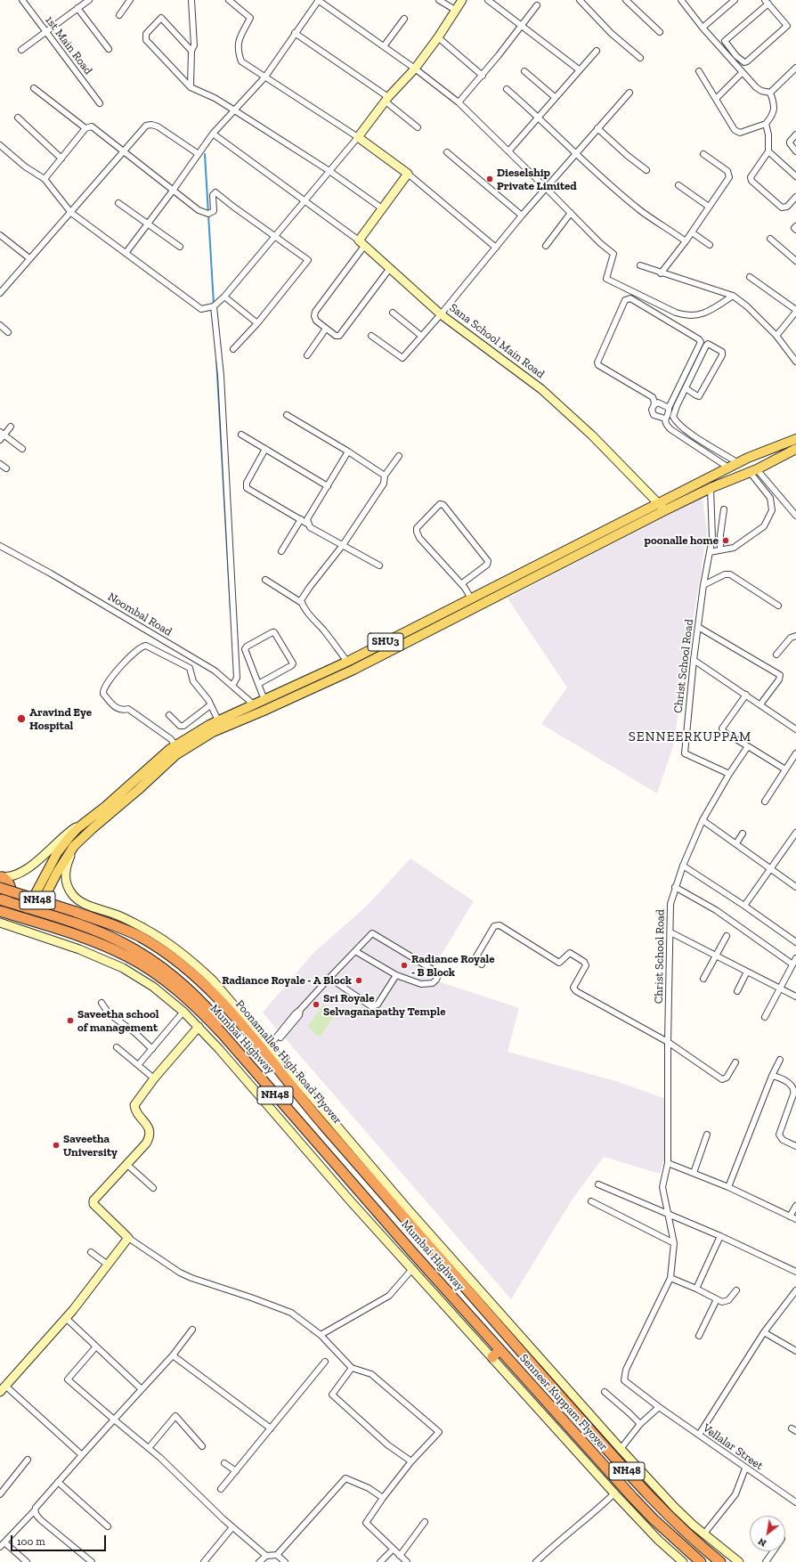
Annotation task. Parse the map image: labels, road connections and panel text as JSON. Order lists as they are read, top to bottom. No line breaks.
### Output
{"streets":{"highway":["NH48","Mumbai Highway","Poonamallee High Road Flyover","Senneer Kuppam Flyover"],"main road":["SHU3"],"street":["1st Main Road","Sana School Main Road","Noombal Road","Christ School Road","Vellalar Street"]},"crossings":[["Sana School Main Road","SHU3"],["Noombal Road","SHU3"],["SHU3","Christ School Road"],["Christ School Road","Vellalar Street"],["Mumbai Highway","Poonamallee High Road Flyover"],["Mumbai Highway","Senneer Kuppam Flyover"]],"districts":["SENNEERKUPPAM"],"places":["Dieselship Private Limited","poonalle home","Aravind Eye Hospital","Radiance Royale - B Block","Radiance Royale - A Block","Sri Royale Selvaganapathy Temple","Saveetha school of management","Saveetha University"],"scale_bar":"100 m","north":"bottom left"}
